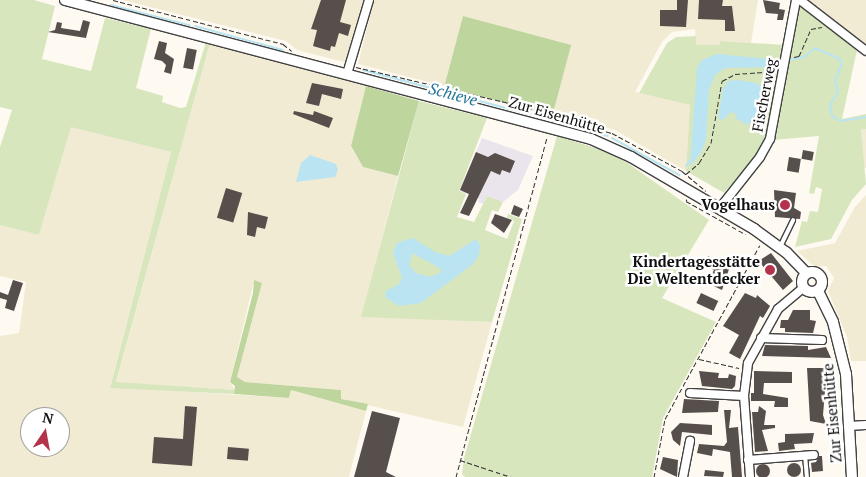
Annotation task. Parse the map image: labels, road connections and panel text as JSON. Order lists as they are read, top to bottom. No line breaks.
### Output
{"streets":{"street":["Fischerweg","Zur Eisenhütte"]},"crossings":[["Fischerweg","Zur Eisenhütte"]],"water":["Schieve"],"places":["Vogelhaus","Kindertagesstätte Die Weltentdecker"],"north":"top"}
